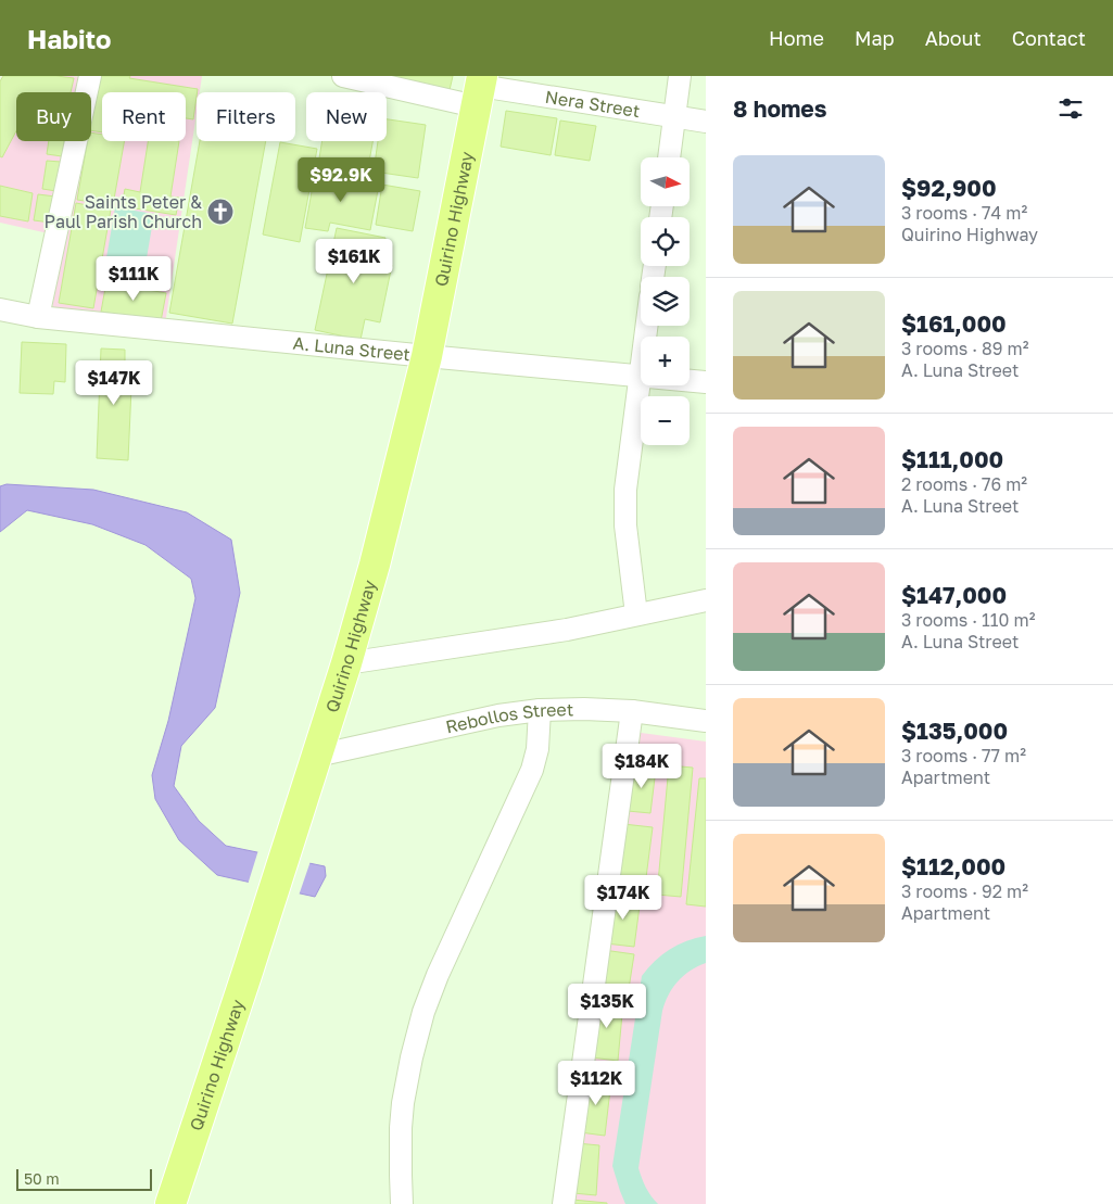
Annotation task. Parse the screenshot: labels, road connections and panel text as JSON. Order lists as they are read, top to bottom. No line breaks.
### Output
{"streets":{"highway":["Quirino Highway"],"street":["Nera Street","A. Luna Street","Rebollos Street"]},"crossings":[["Nera Street","Quirino Highway"],["Quirino Highway","A. Luna Street"],["Quirino Highway","Rebollos Street"]],"places":{"church":["Saints Peter & Paul Parish Church"]},"scale_bar":"50 m","north":"right","page":{"header":"Habito","nav":["Home","Map","About","Contact"],"heading":"8 homes","chip":["Buy","Rent","Filters","New"],"list":[{"name":"$92,900","note":"3 rooms · 74 m² · Quirino Highway"},{"name":"$161,000","note":"3 rooms · 89 m² · A. Luna Street"},{"name":"$111,000","note":"2 rooms · 76 m² · A. Luna Street"},{"name":"$147,000","note":"3 rooms · 110 m² · A. Luna Street"},{"name":"$135,000","note":"3 rooms · 77 m² · Apartment"},{"name":"$112,000","note":"3 rooms · 92 m² · Apartment"}],"map_buttons":["+","−"],"price":["$92.9K","$161K","$111K","$147K","$184K","$174K","$135K","$112K"],"scale":"50 m"}}
